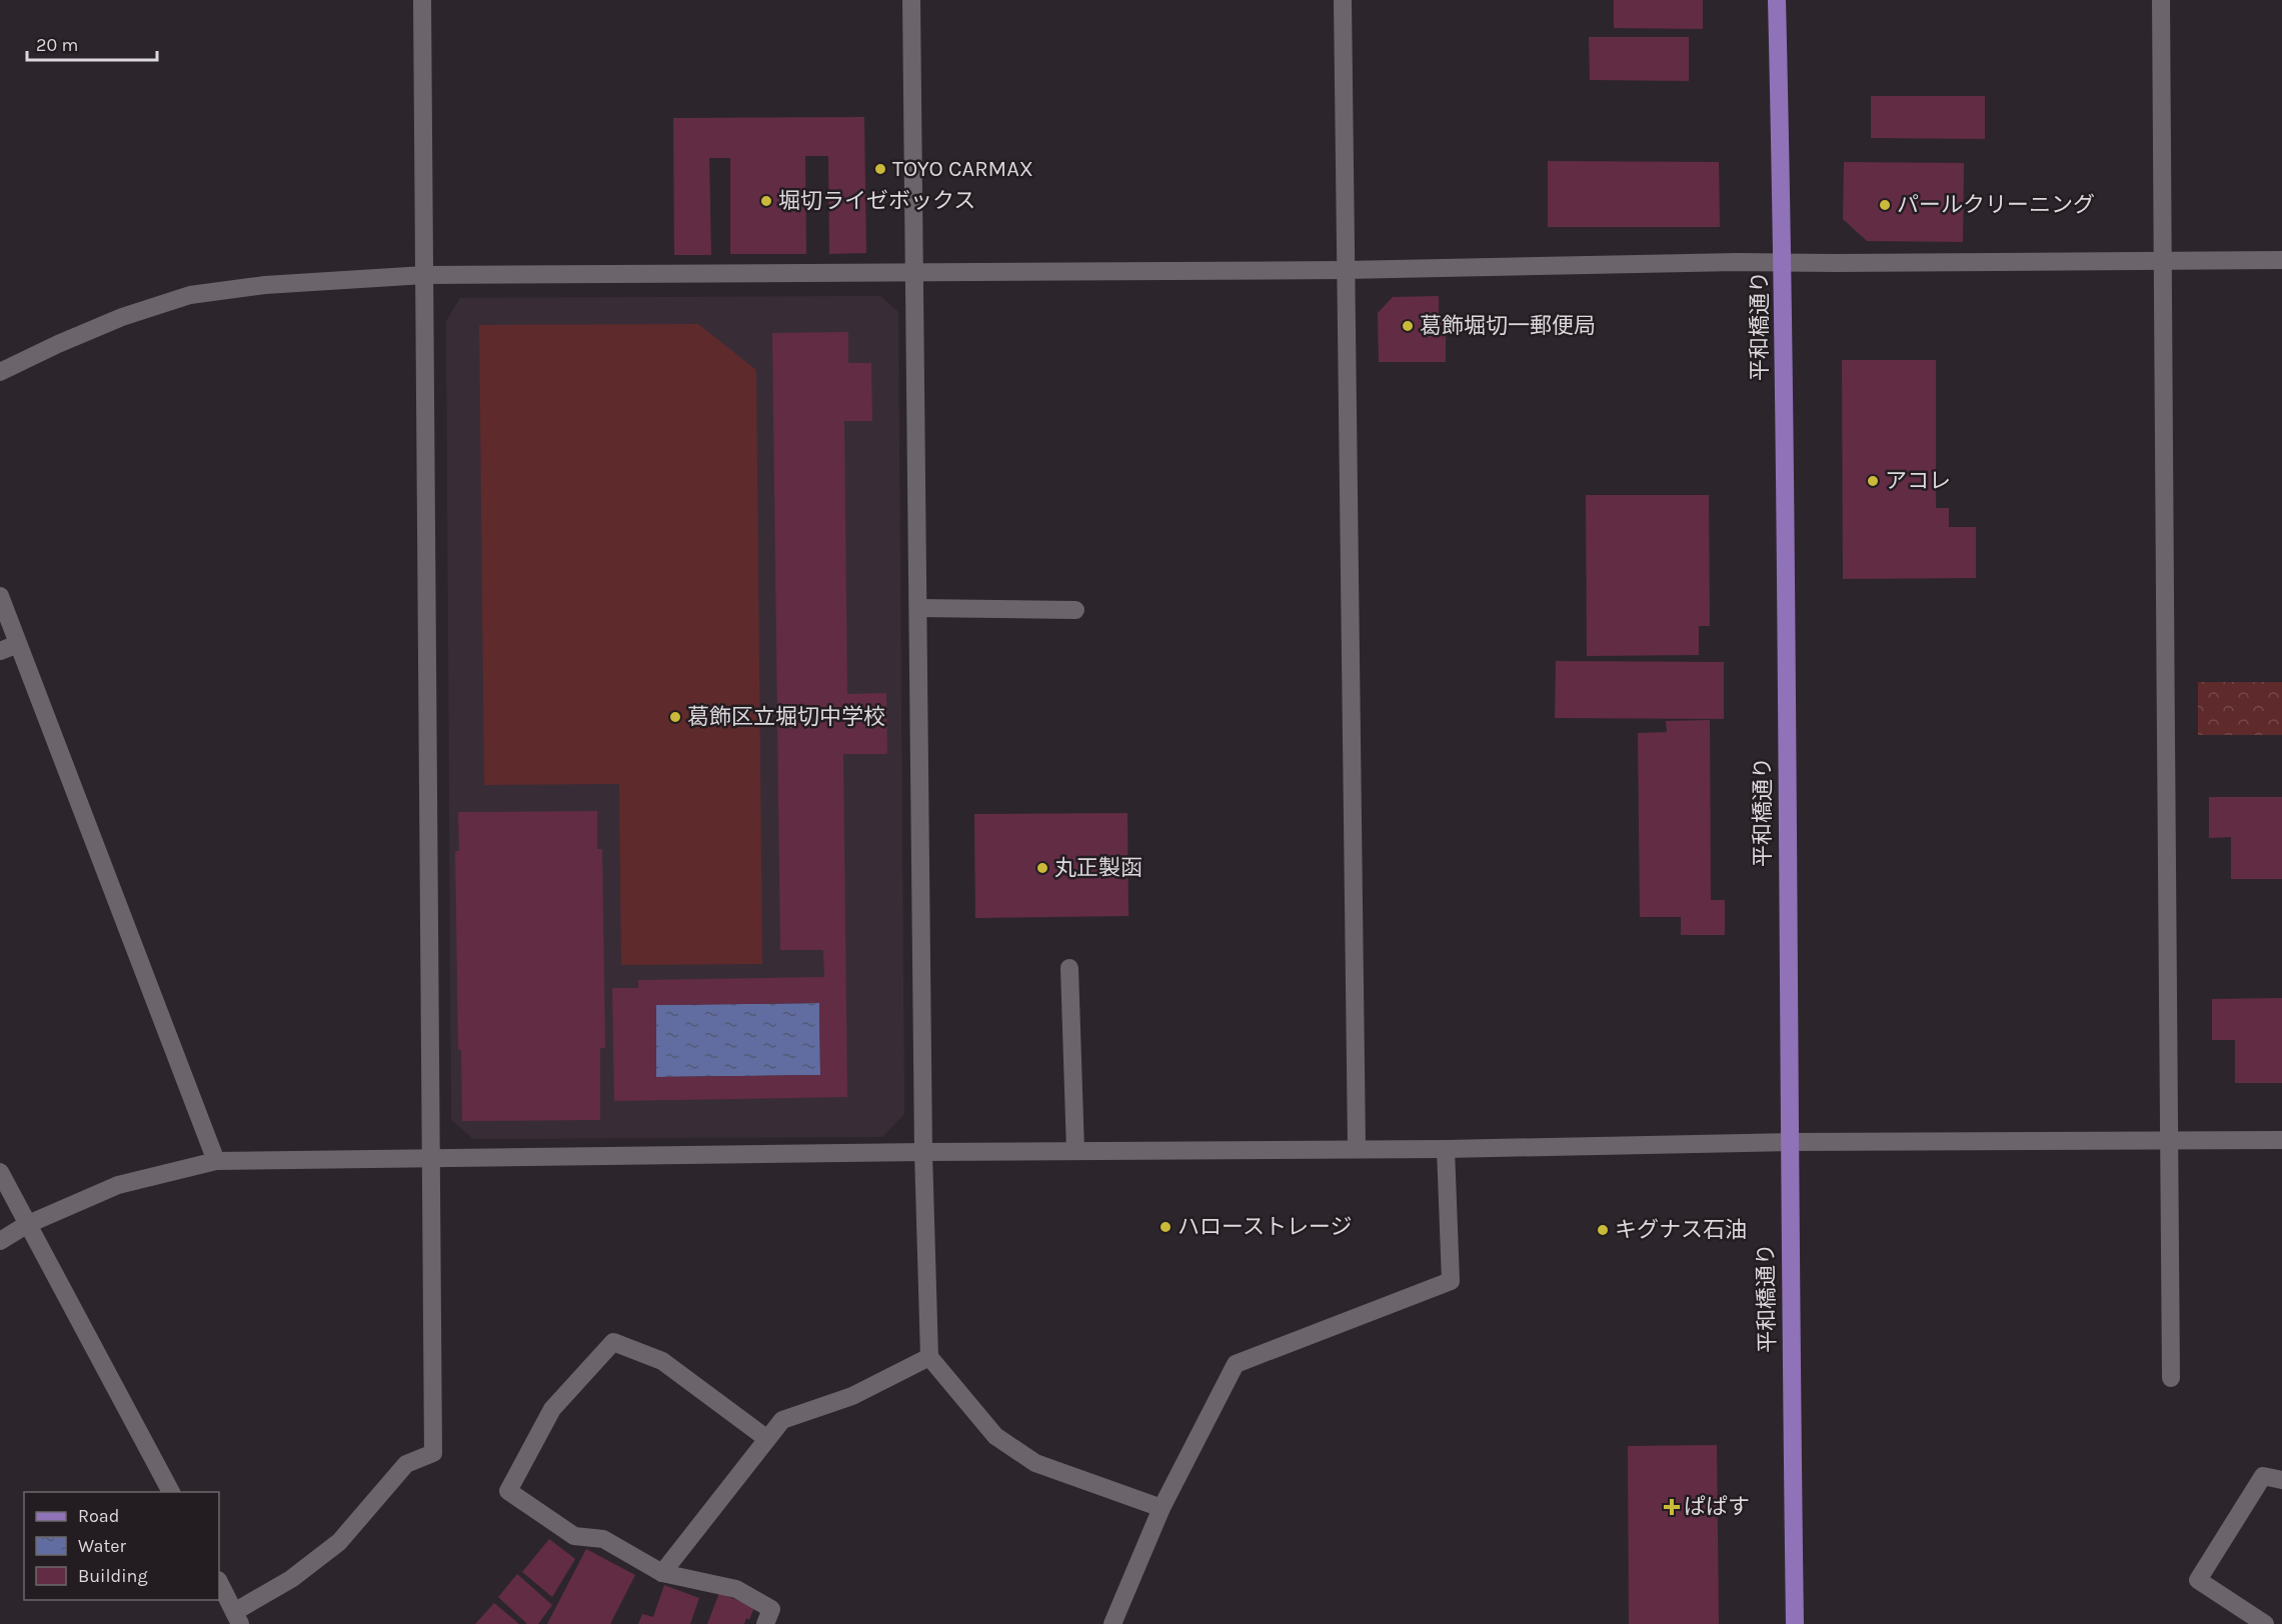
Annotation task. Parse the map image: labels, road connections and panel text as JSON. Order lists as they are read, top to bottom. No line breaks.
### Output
{"streets":{"main road":["平和橋通り"]},"places":{"other":["TOYO CARMAX","堀切ライゼボックス","パールクリーニング","葛飾堀切一郵便局","アコレ","葛飾区立堀切中学校","丸正製函","ハローストレージ","キグナス石油"],"health":["ぱぱす"]},"legend":["Road","Water","Building"],"scale_bar":"20 m"}
